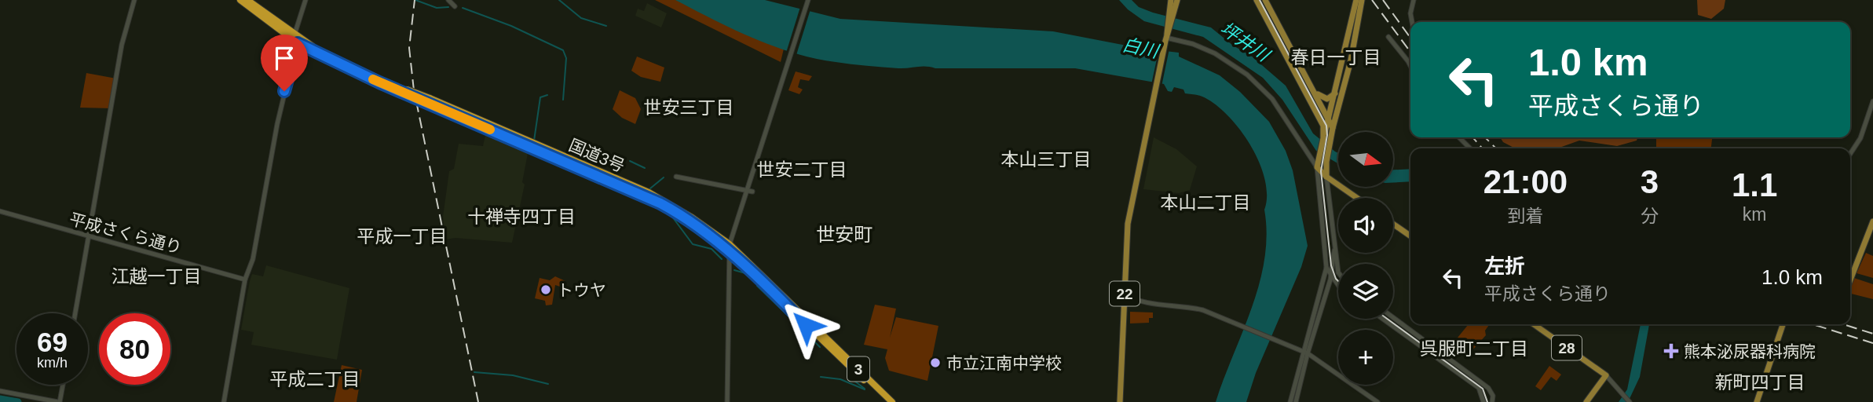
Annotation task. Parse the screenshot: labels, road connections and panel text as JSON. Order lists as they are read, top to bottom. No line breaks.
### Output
{"streets":{"highway":["国道3号","3"],"main road":["22","28"],"street":["平成さくら通り"]},"districts":["春日一丁目","世安三丁目","本山三丁目","世安二丁目","本山二丁目","十禅寺四丁目","世安町","平成一丁目","江越一丁目","呉服町二丁目","平成二丁目","新町四丁目"],"water":["坪井川","白川"],"places":{"other":["トウヤ","市立江南中学校"],"health":["熊本泌尿器科病院"]},"north":"right","page":{"turn":["1.0 km","平成さくら通り"],"map_buttons":"+","eta":["21:00","到着","3","分","1.1","km"],"list":[{"name":"左折","note":"平成さくら通り","value":"1.0 km"}],"speed":"69 km/h","limit":"80"}}
